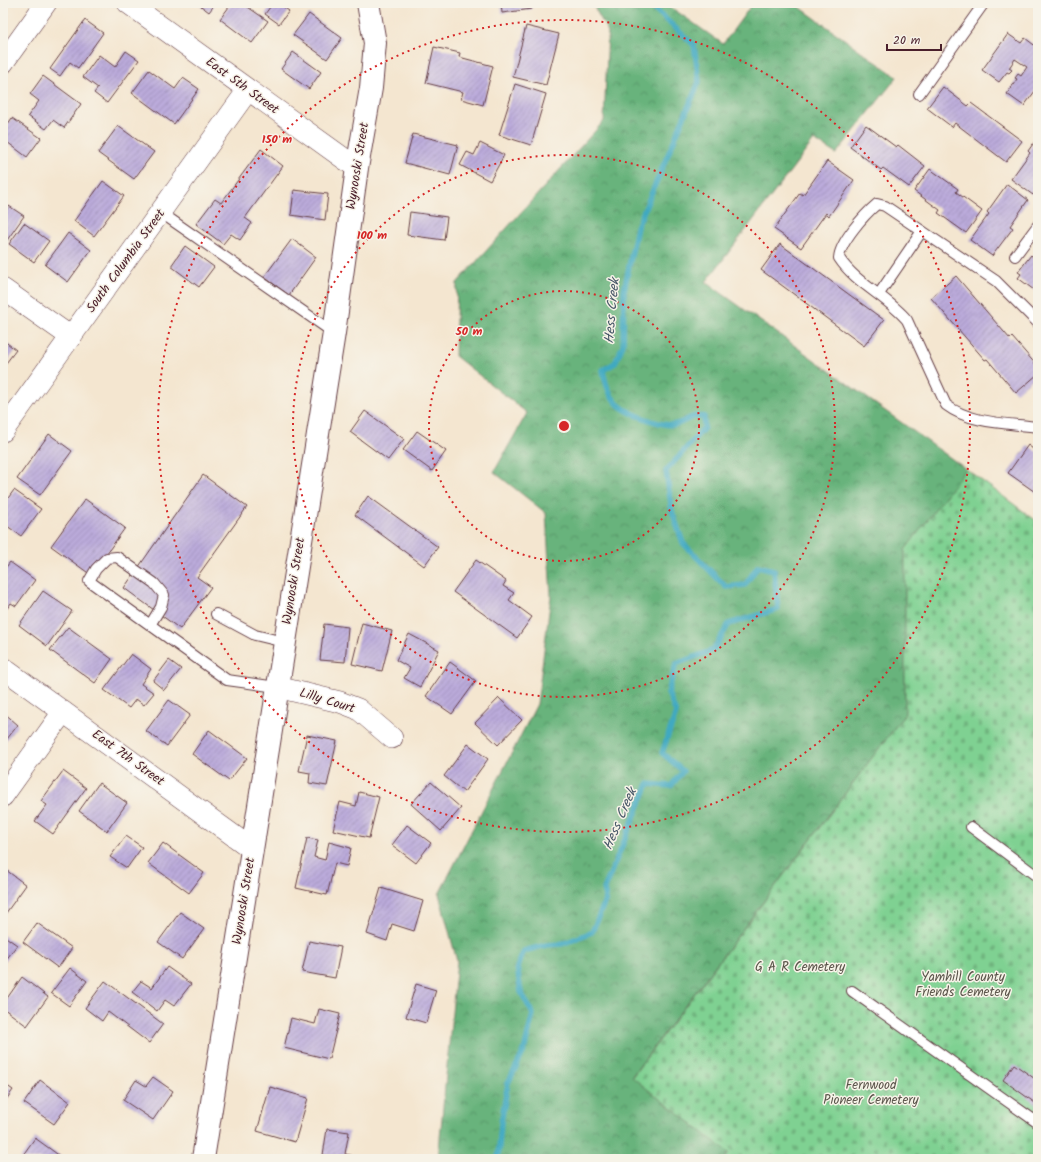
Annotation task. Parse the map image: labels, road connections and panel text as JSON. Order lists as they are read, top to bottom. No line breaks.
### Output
{"streets":{"main road":["Wynooski Street"],"street":["East 5th Street","South Columbia Street","Lilly Court","East 7th Street"]},"crossings":[["East 5th Street","Wynooski Street"],["East 5th Street","South Columbia Street"],["Wynooski Street","Lilly Court"],["Wynooski Street","East 7th Street"]],"water":["Hess Creek"],"parks":["G A R Cemetery","Yamhill County Friends Cemetery","Fernwood Pioneer Cemetery"],"scale_bar":"20 m","rings":["150 m","100 m","50 m"]}
